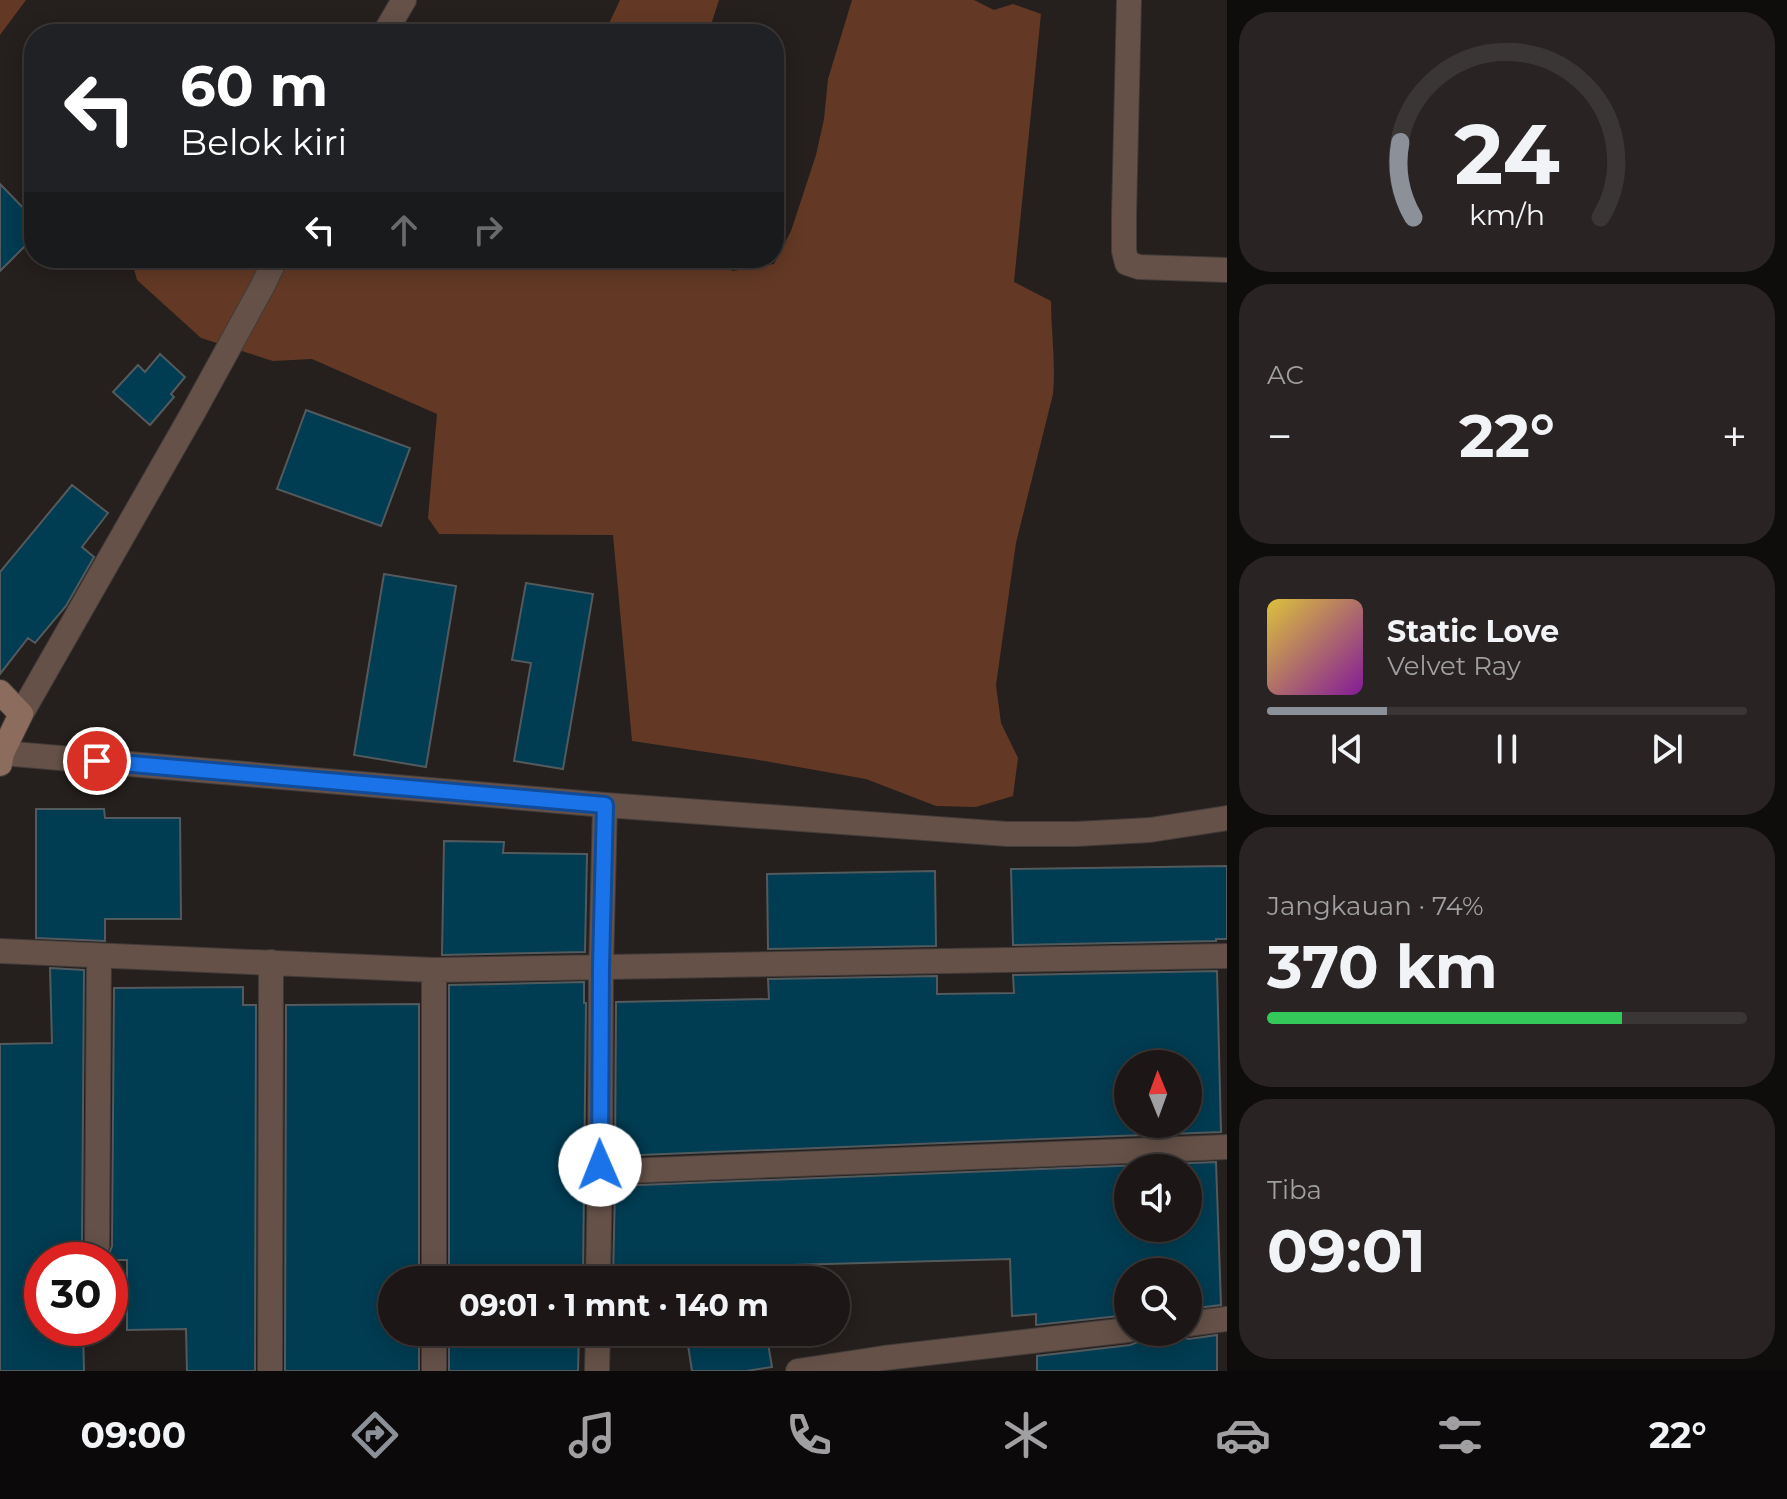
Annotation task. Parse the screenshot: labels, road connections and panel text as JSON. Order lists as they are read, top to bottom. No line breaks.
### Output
{"north":"top","page":{"turn":["60 m","Belok kiri"],"tile":["AC",["Jangkauan · 74%","370 km"],["Tiba","09:01"]],"heat":["−","22°","+"],"song":["Static Love","Velvet Ray"],"limit":"30","trip":"09:01 · 1 mnt · 140 m","tabs":["09:00","22°"],"gauge":["24","km/h"]}}
